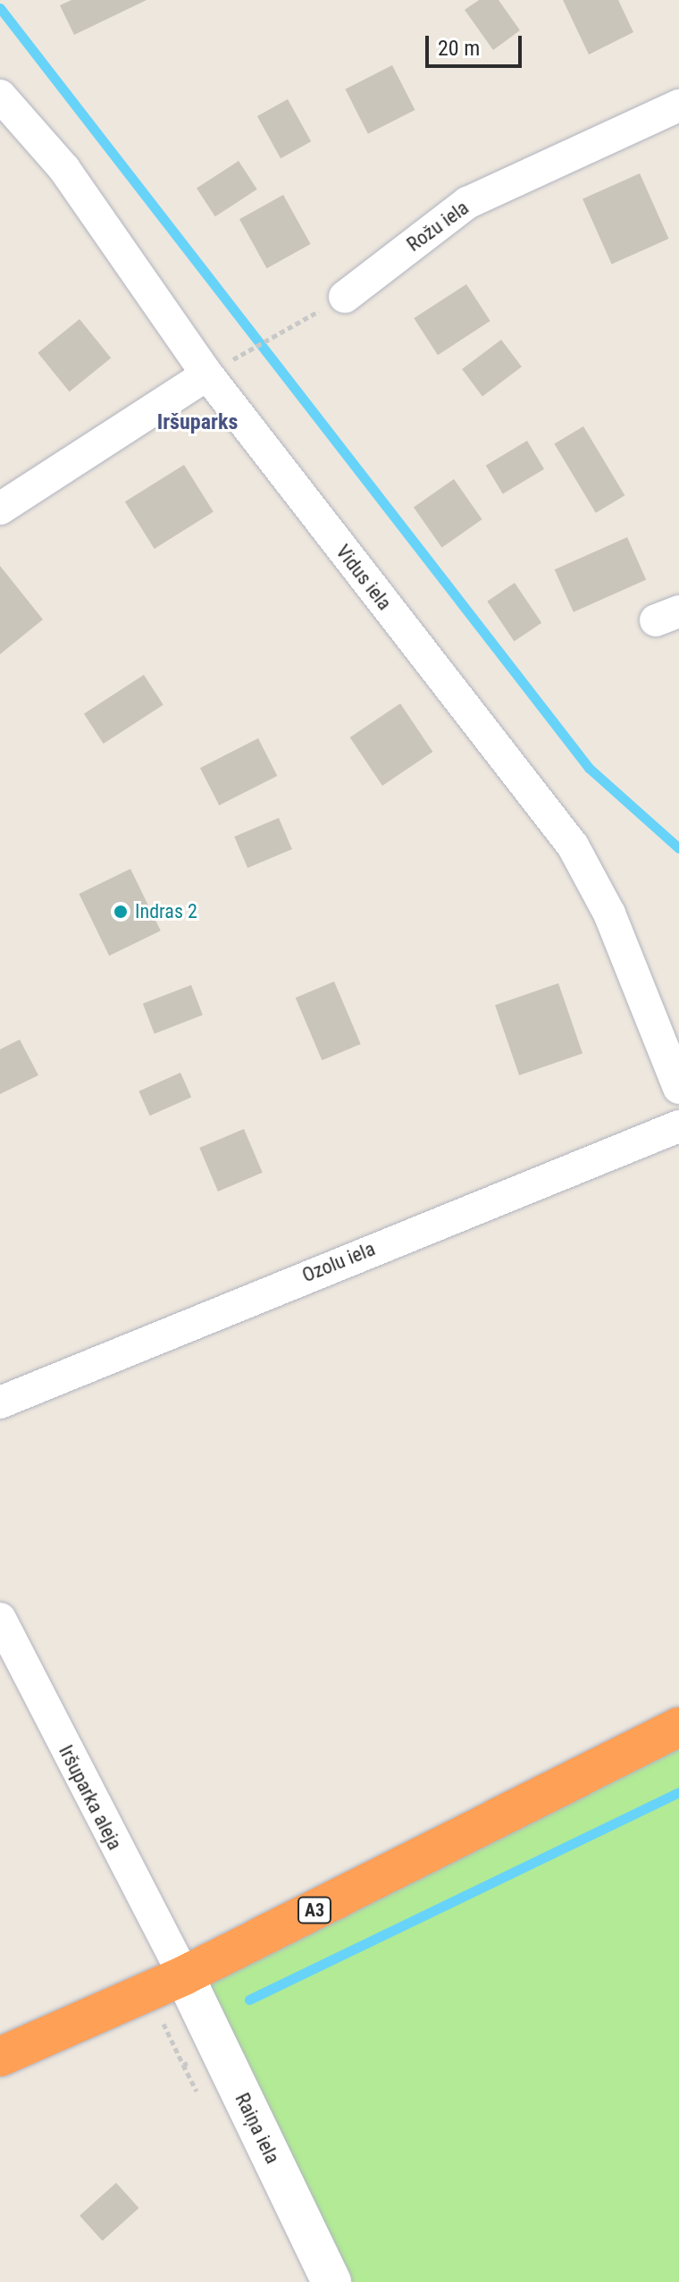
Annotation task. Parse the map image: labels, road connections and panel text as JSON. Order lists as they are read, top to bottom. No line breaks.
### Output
{"streets":{"highway":["A3"],"street":["Rožu iela","Vidus iela","Ozolu iela","Iršuparka aleja","Raiņa iela"]},"crossings":[["Iršuparka aleja","A3"],["Iršuparka aleja","Raiņa iela"],["A3","Raiņa iela"]],"districts":["Iršuparks"],"places":["Indras 2"],"scale_bar":"20 m"}
